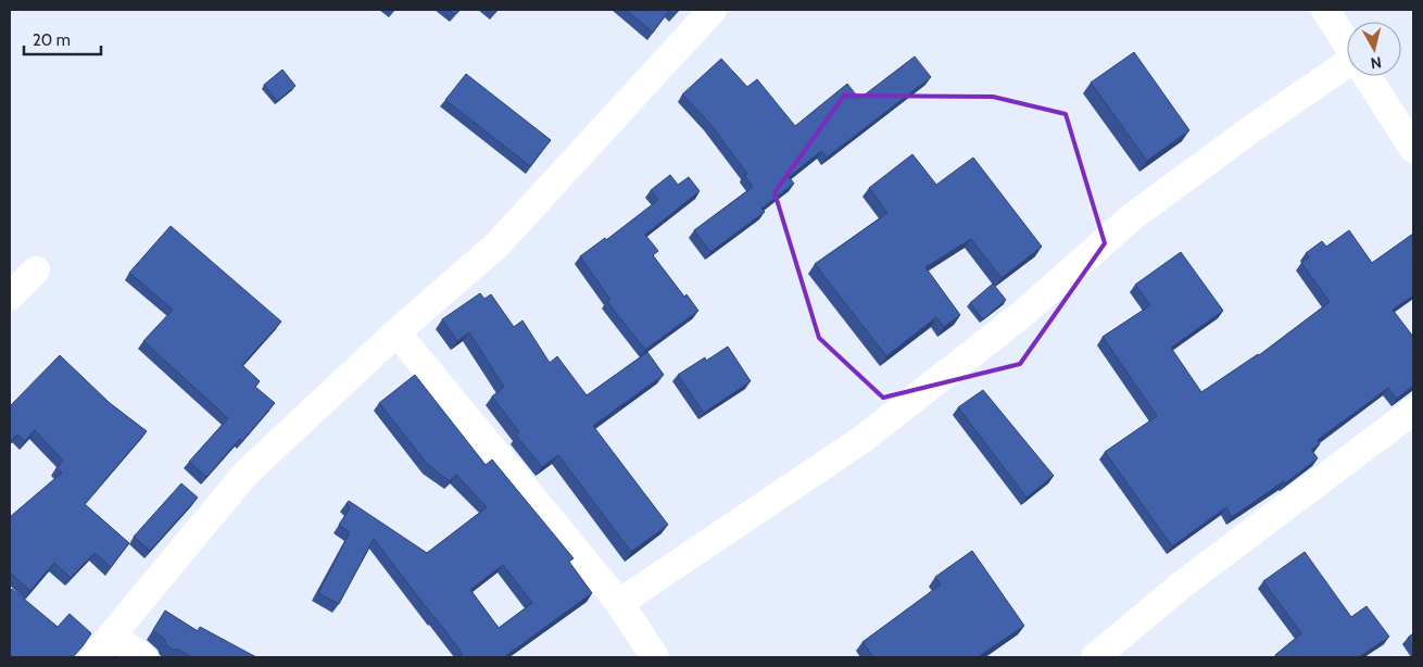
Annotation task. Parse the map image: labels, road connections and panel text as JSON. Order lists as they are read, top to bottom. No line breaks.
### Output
{"scale_bar":"20 m","north":"bottom"}
